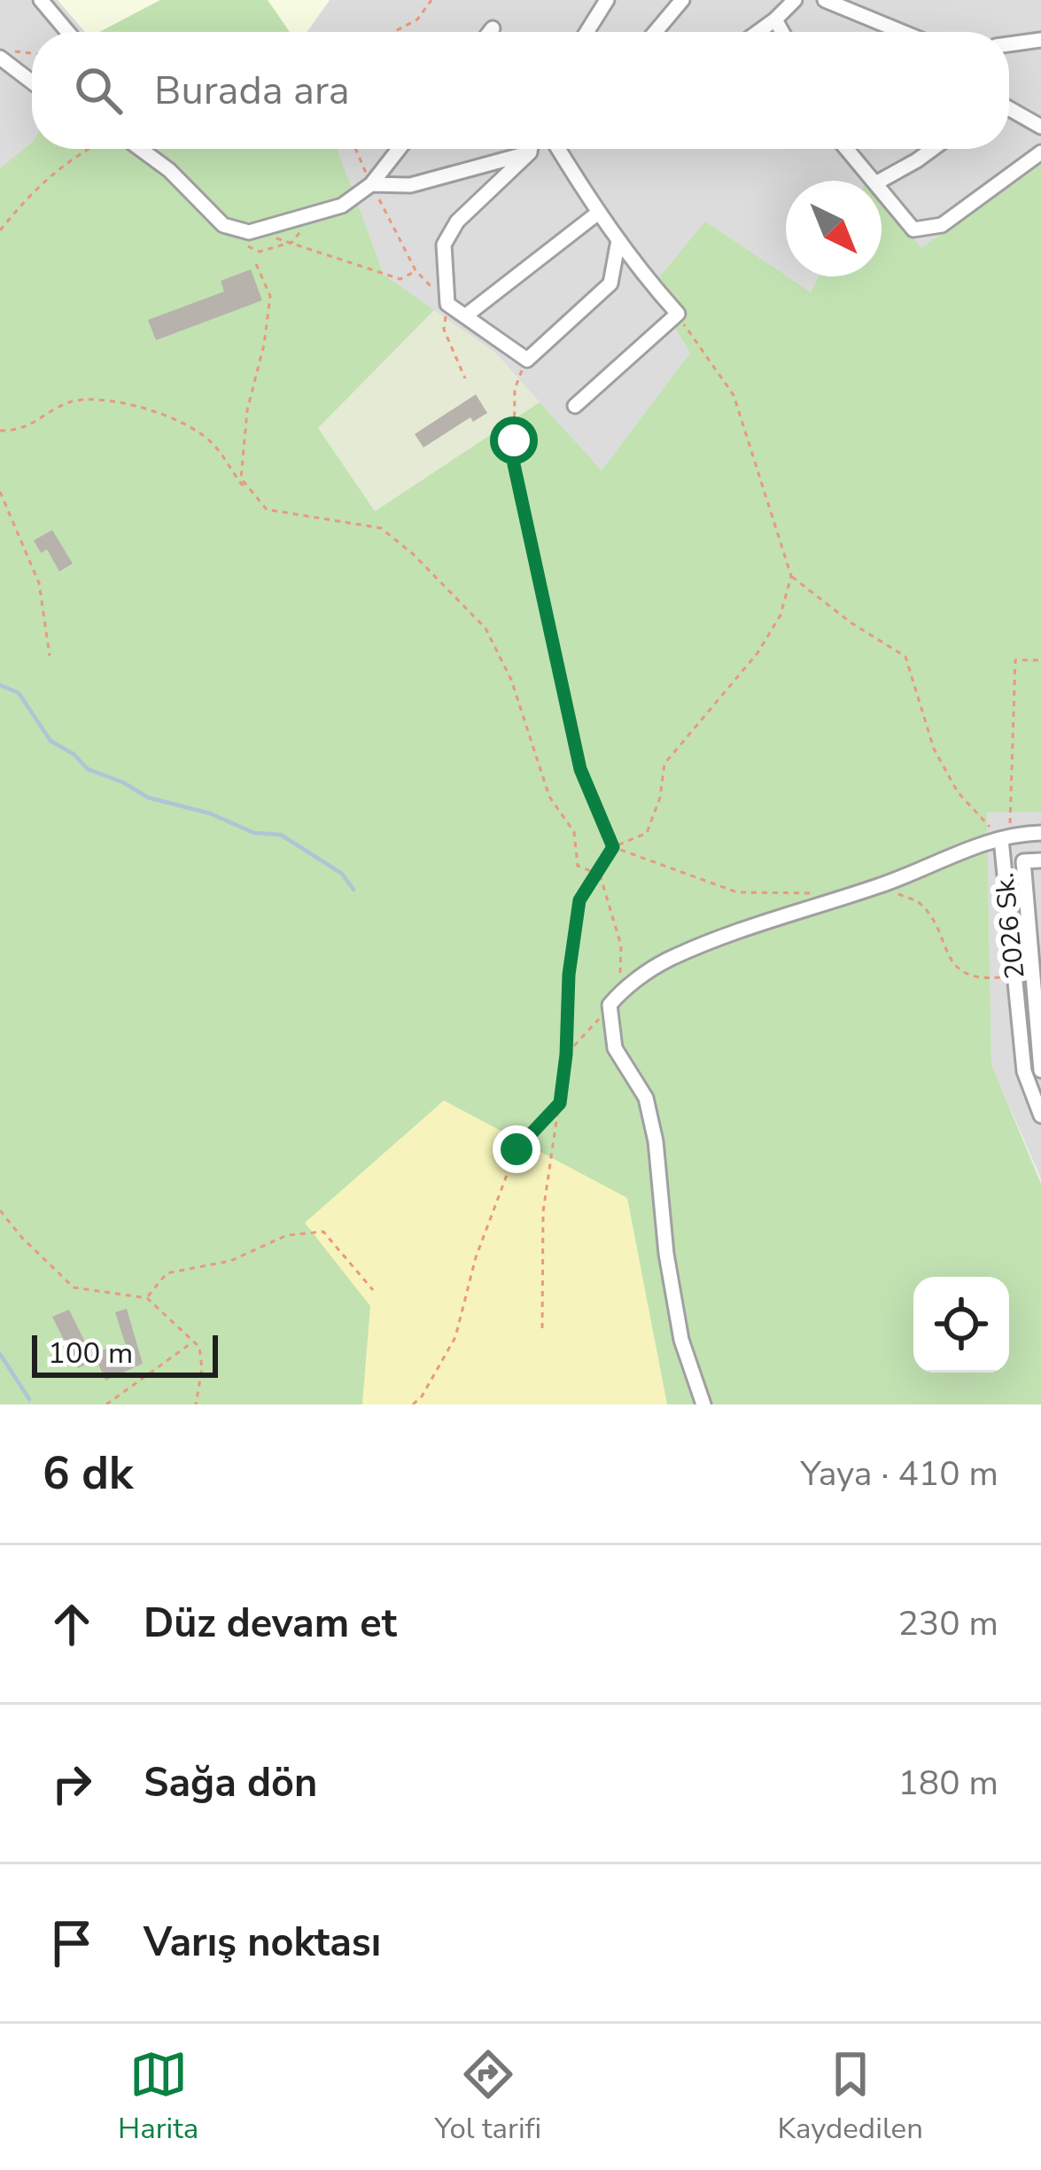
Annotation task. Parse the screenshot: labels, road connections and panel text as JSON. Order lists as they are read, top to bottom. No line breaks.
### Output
{"streets":{"street":["2026 Sk."]},"scale_bar":"100 m","north":"bottom right","page":{"search":"Burada ara","scale":"100 m","heading":["6 dk","Yaya · 410 m"],"list":[["Düz devam et","230 m"],["Sağa dön","180 m"],"Varış noktası"],"nav":["Harita","Yol tarifi","Kaydedilen"]}}
